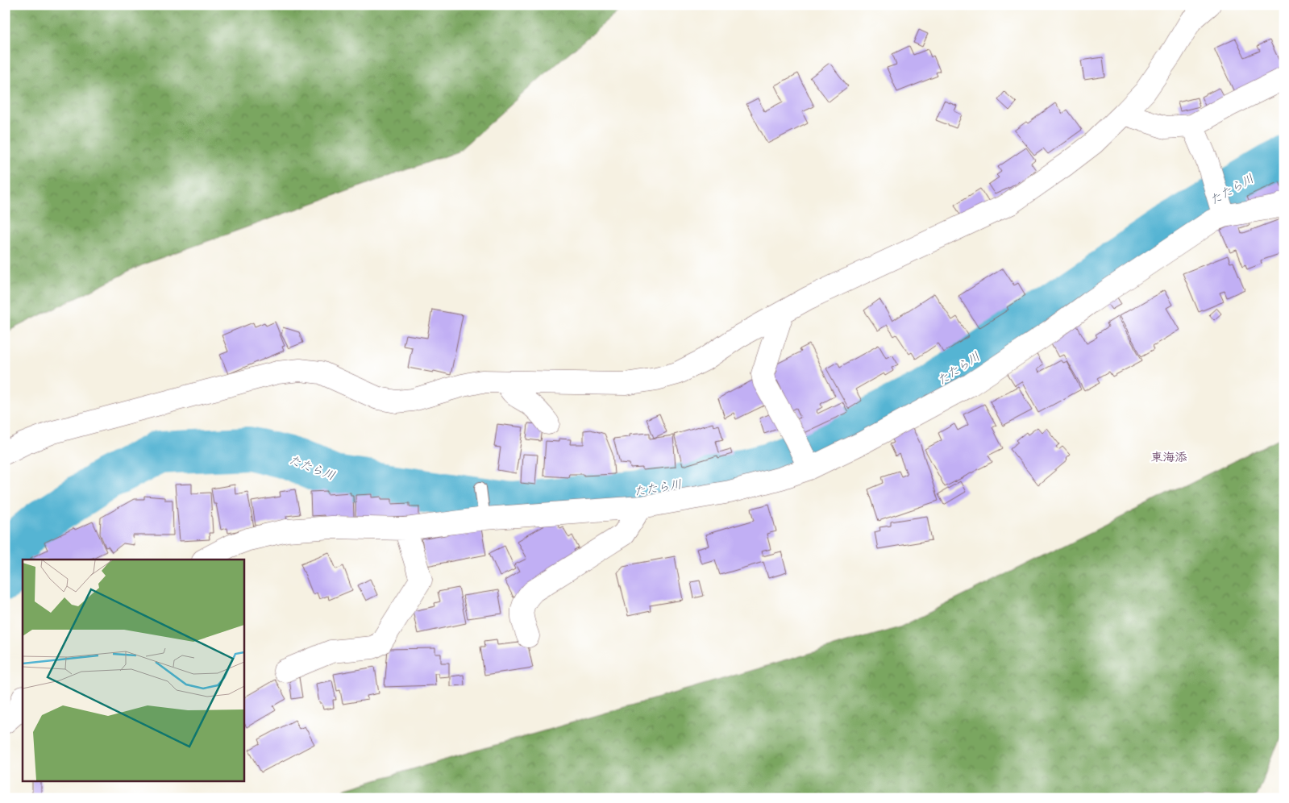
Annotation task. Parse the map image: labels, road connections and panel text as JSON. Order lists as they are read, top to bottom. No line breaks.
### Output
{"districts":["東海添"],"water":["たたら川"]}
